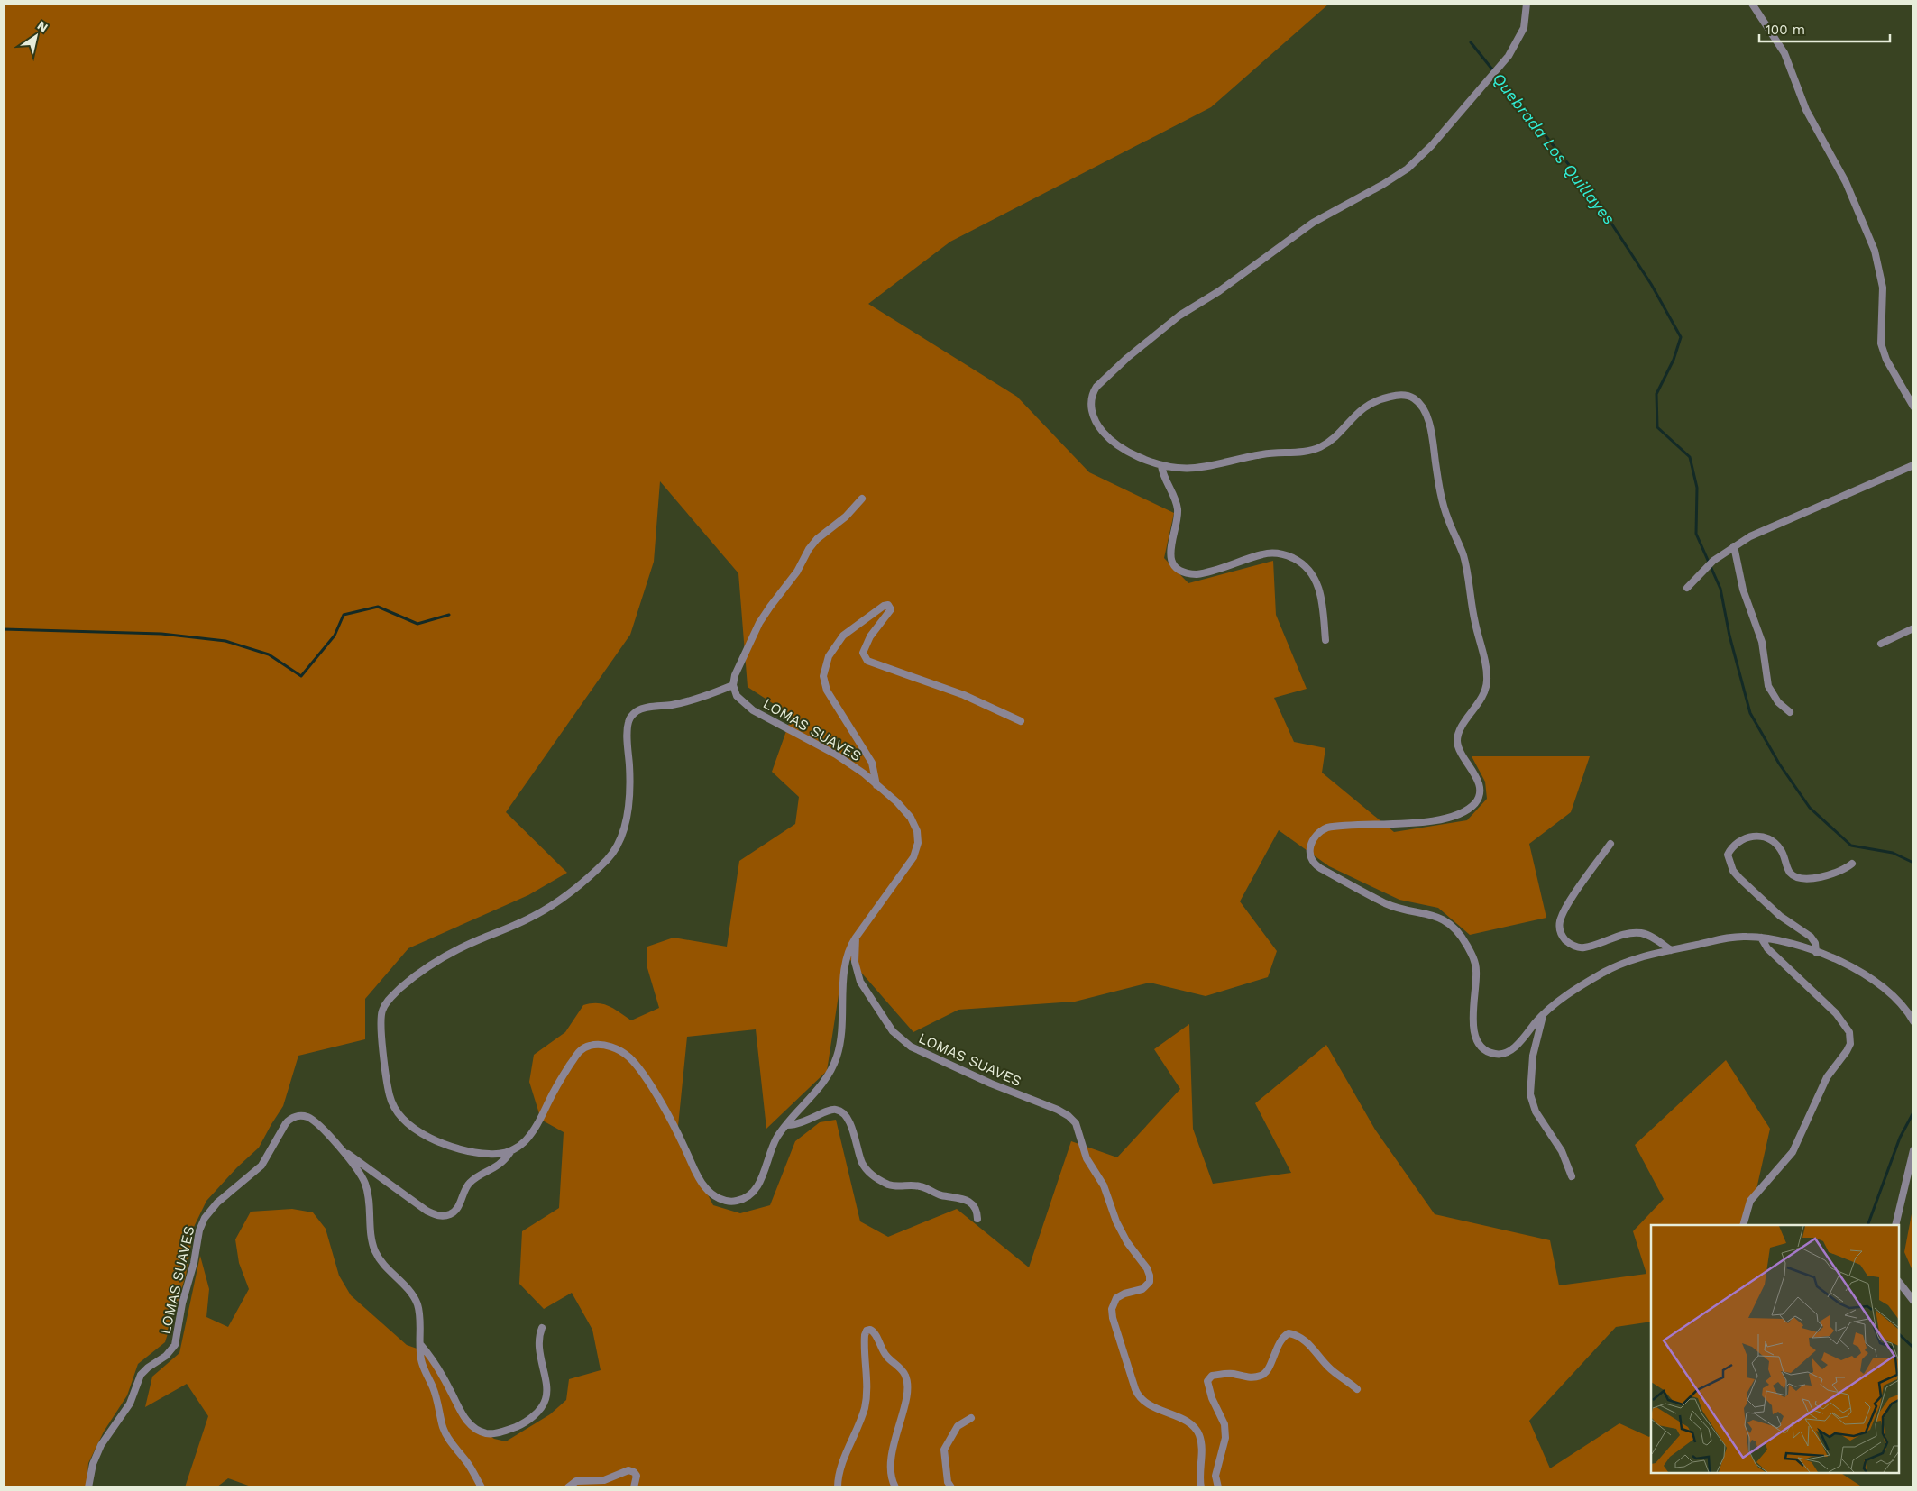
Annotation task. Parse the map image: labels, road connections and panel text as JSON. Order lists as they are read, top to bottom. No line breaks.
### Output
{"streets":{"street":["LOMAS SUAVES"]},"water":["Quebrada Los Quillayes"],"scale_bar":"100 m","north":"top right"}
